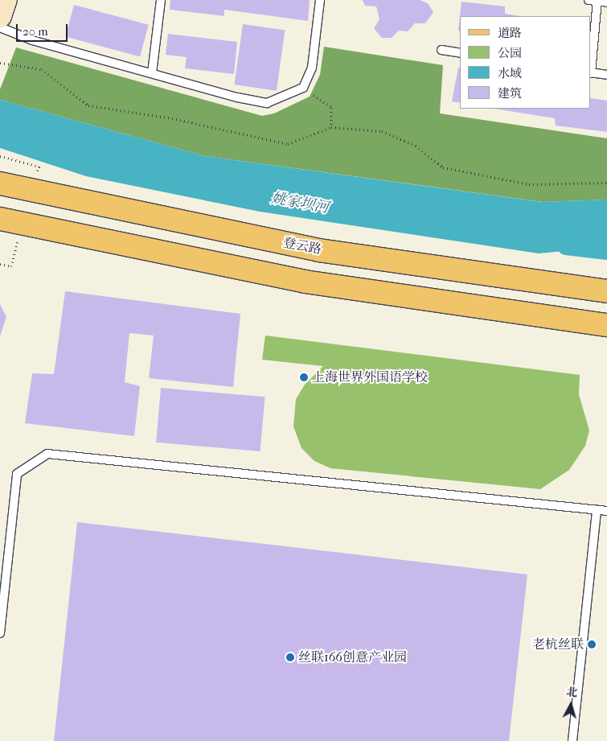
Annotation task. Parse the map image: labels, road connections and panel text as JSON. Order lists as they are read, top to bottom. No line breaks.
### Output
{"streets":{"main road":["登云路"]},"water":["姚家坝河"],"places":["上海世界外国语学校","老杭丝联","丝联166创意产业园"],"legend":["道路","公园","水域","建筑"],"scale_bar":"20 m","north":"top"}
